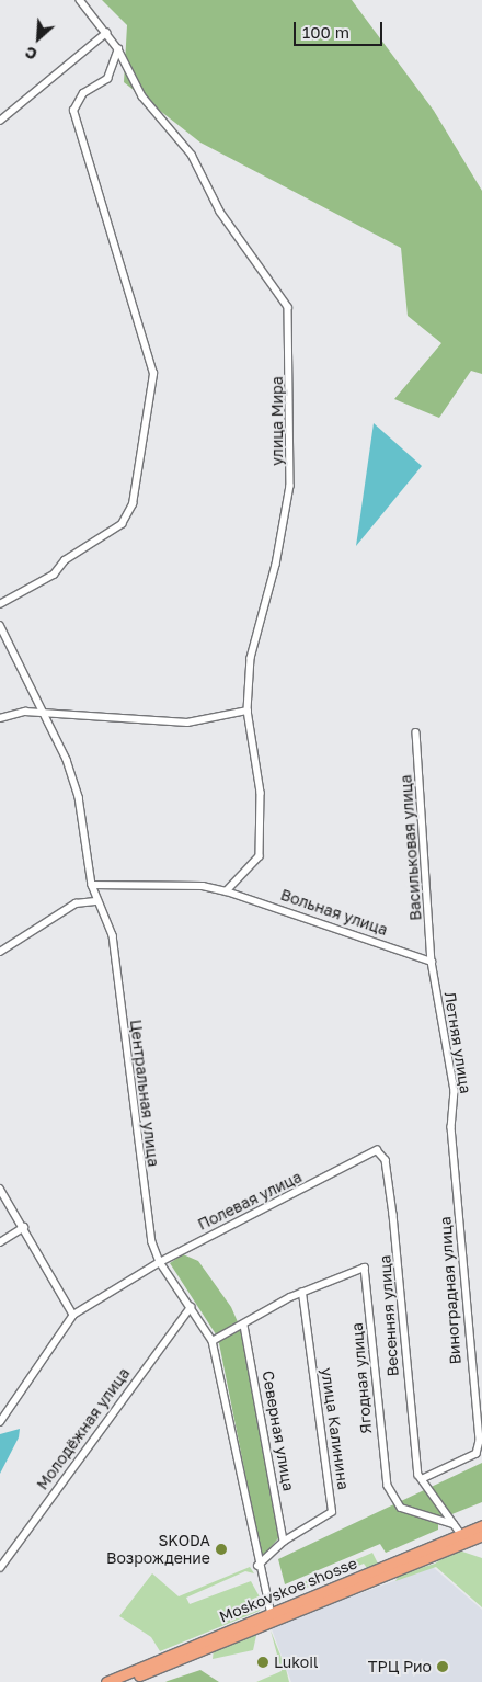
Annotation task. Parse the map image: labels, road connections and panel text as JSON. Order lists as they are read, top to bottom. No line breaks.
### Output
{"streets":{"main road":["Moskovskoe shosse"],"street":["улица Мира","Васильковая улица","Вольная улица","Летняя улица","Центральная улица","Полевая улица","Виноградная улица","Весенняя улица","Ягодная улица","Молодёжная улица","улица Калинина","Северная улица"]},"crossings":[["улица Мира","Вольная улица"],["Васильковая улица","Вольная улица"],["Васильковая улица","Летняя улица"],["Вольная улица","Летняя улица"],["Вольная улица","Центральная улица"],["Летняя улица","Виноградная улица"],["Центральная улица","Полевая улица"],["Центральная улица","Молодёжная улица"],["Центральная улица","Moskovskoe shosse"],["Полевая улица","Весенняя улица"],["Виноградная улица","Весенняя улица"],["Ягодная улица","улица Калинина"],["Ягодная улица","Moskovskoe shosse"],["улица Калинина","Северная улица"]],"places":["SKODA Возрождение","Lukoil","ТРЦ Рио"],"scale_bar":"100 m","north":"bottom left"}
